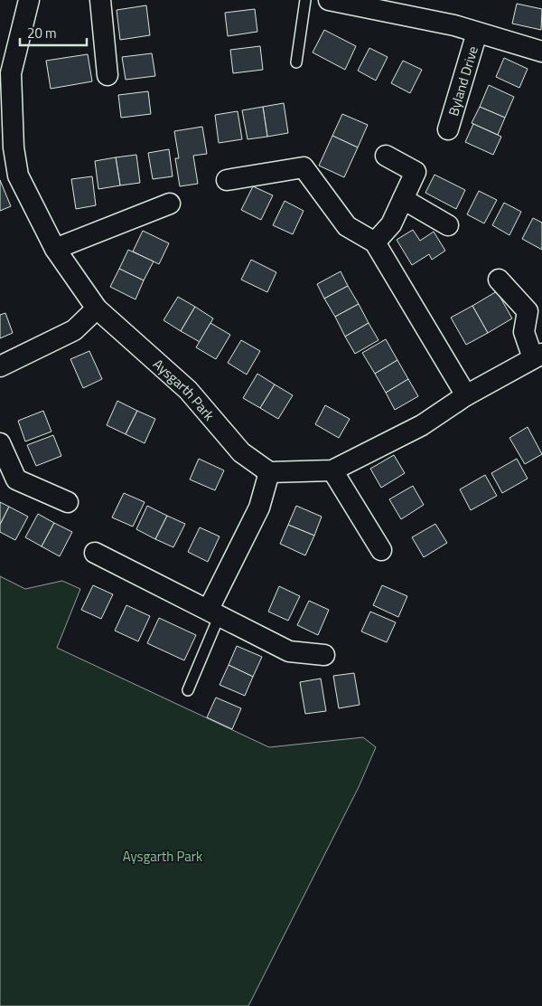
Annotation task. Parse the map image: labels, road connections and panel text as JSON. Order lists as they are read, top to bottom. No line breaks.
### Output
{"streets":{"street":["Byland Drive","Aysgarth Park"]},"parks":["Aysgarth Park"],"scale_bar":"20 m"}
